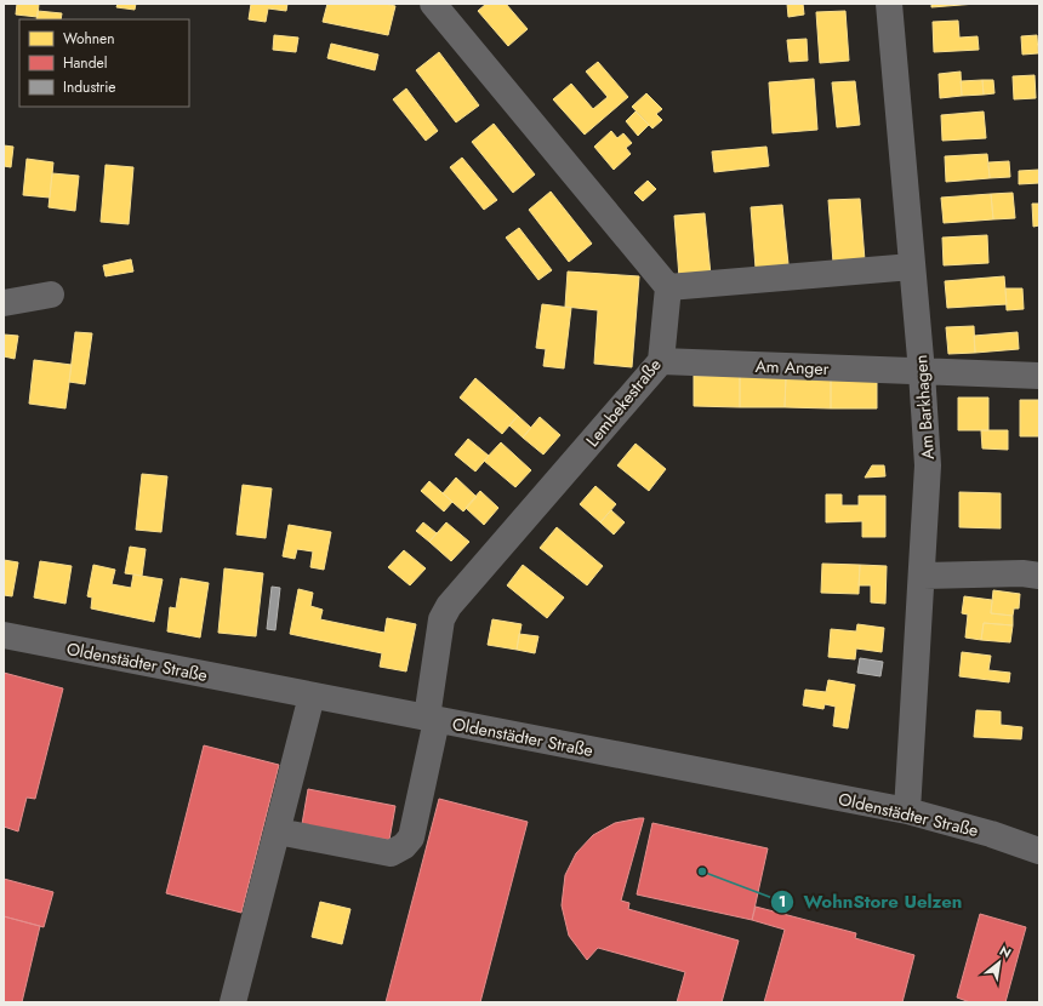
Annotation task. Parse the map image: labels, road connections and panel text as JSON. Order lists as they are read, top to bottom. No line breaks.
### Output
{"streets":{"street":["Am Anger","Lembekestraße","Am Barkhagen","Oldenstädter Straße"]},"crossings":[["Am Anger","Lembekestraße"],["Am Anger","Am Barkhagen"],["Lembekestraße","Oldenstädter Straße"],["Am Barkhagen","Oldenstädter Straße"]],"places":["WohnStore Uelzen"],"legend":["Wohnen","Handel","Industrie"],"north":"top right"}
